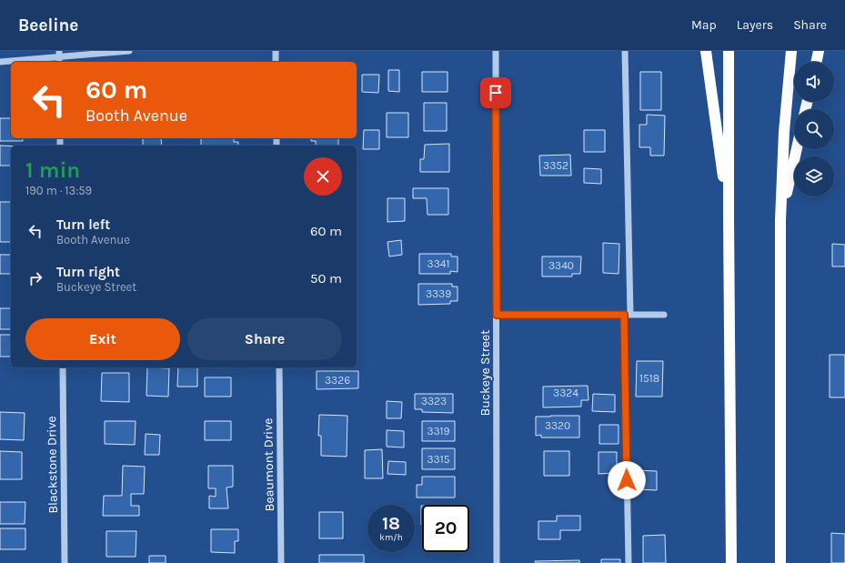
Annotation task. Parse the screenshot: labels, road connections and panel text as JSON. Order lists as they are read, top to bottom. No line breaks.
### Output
{"streets":{"street":["Buckeye Street","Blackstone Drive","Beaumont Drive"]},"house_numbers":["3352","3341","3340","3339","1518","3326","3324","3323","3320","3319","3315"],"page":{"header":"Beeline","nav":["Map","Layers","Share"],"turn":["60 m","Booth Avenue"],"heading":["1 min","190 m · 13:59"],"list":[{"name":"Turn left","note":"Booth Avenue","value":"60 m"},{"name":"Turn right","note":"Buckeye Street","value":"50 m"}],"buttons":["Exit","Share"],"speed":"18 km/h","limit":"20"}}
